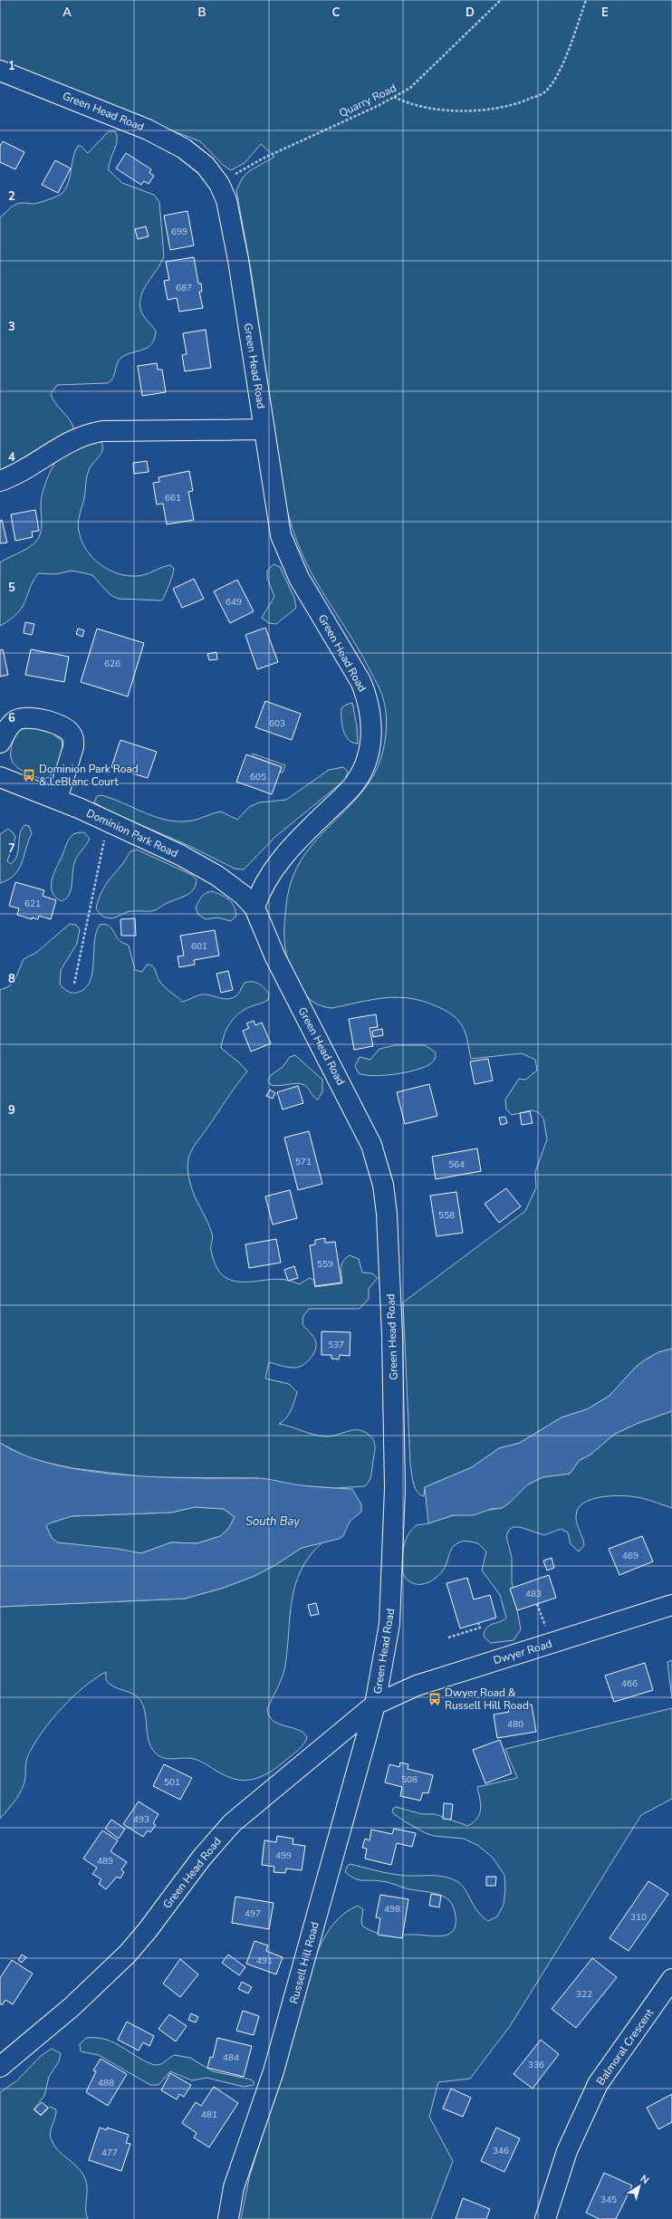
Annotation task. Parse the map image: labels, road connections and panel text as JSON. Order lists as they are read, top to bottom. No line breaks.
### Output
{"streets":{"street":["Green Head Road","Dominion Park Road","Dwyer Road","Russell Hill Road","Balmoral Crescent"],"path":["Quarry Road"]},"crossings":[["Quarry Road","Green Head Road"],["Green Head Road","Dominion Park Road"],["Green Head Road","Dwyer Road"],["Green Head Road","Russell Hill Road"],["Dwyer Road","Russell Hill Road"]],"water":["South Bay"],"places":{"bus stop":["Dominion Park Road & LeBlanc Court","Dwyer Road & Russell Hill Road"]},"house_numbers":["699","687","661","649","626","603","605","621","601","571","564","558","559","537","469","483","466","480","508","501","493","499","489","498","497","310","491","322","484","336","488","481","346","477","345"],"north":"top right","grid":{"columns":["A","B","C","D","E"],"rows":["1","2","3","4","5","6","7","8","9"]}}
